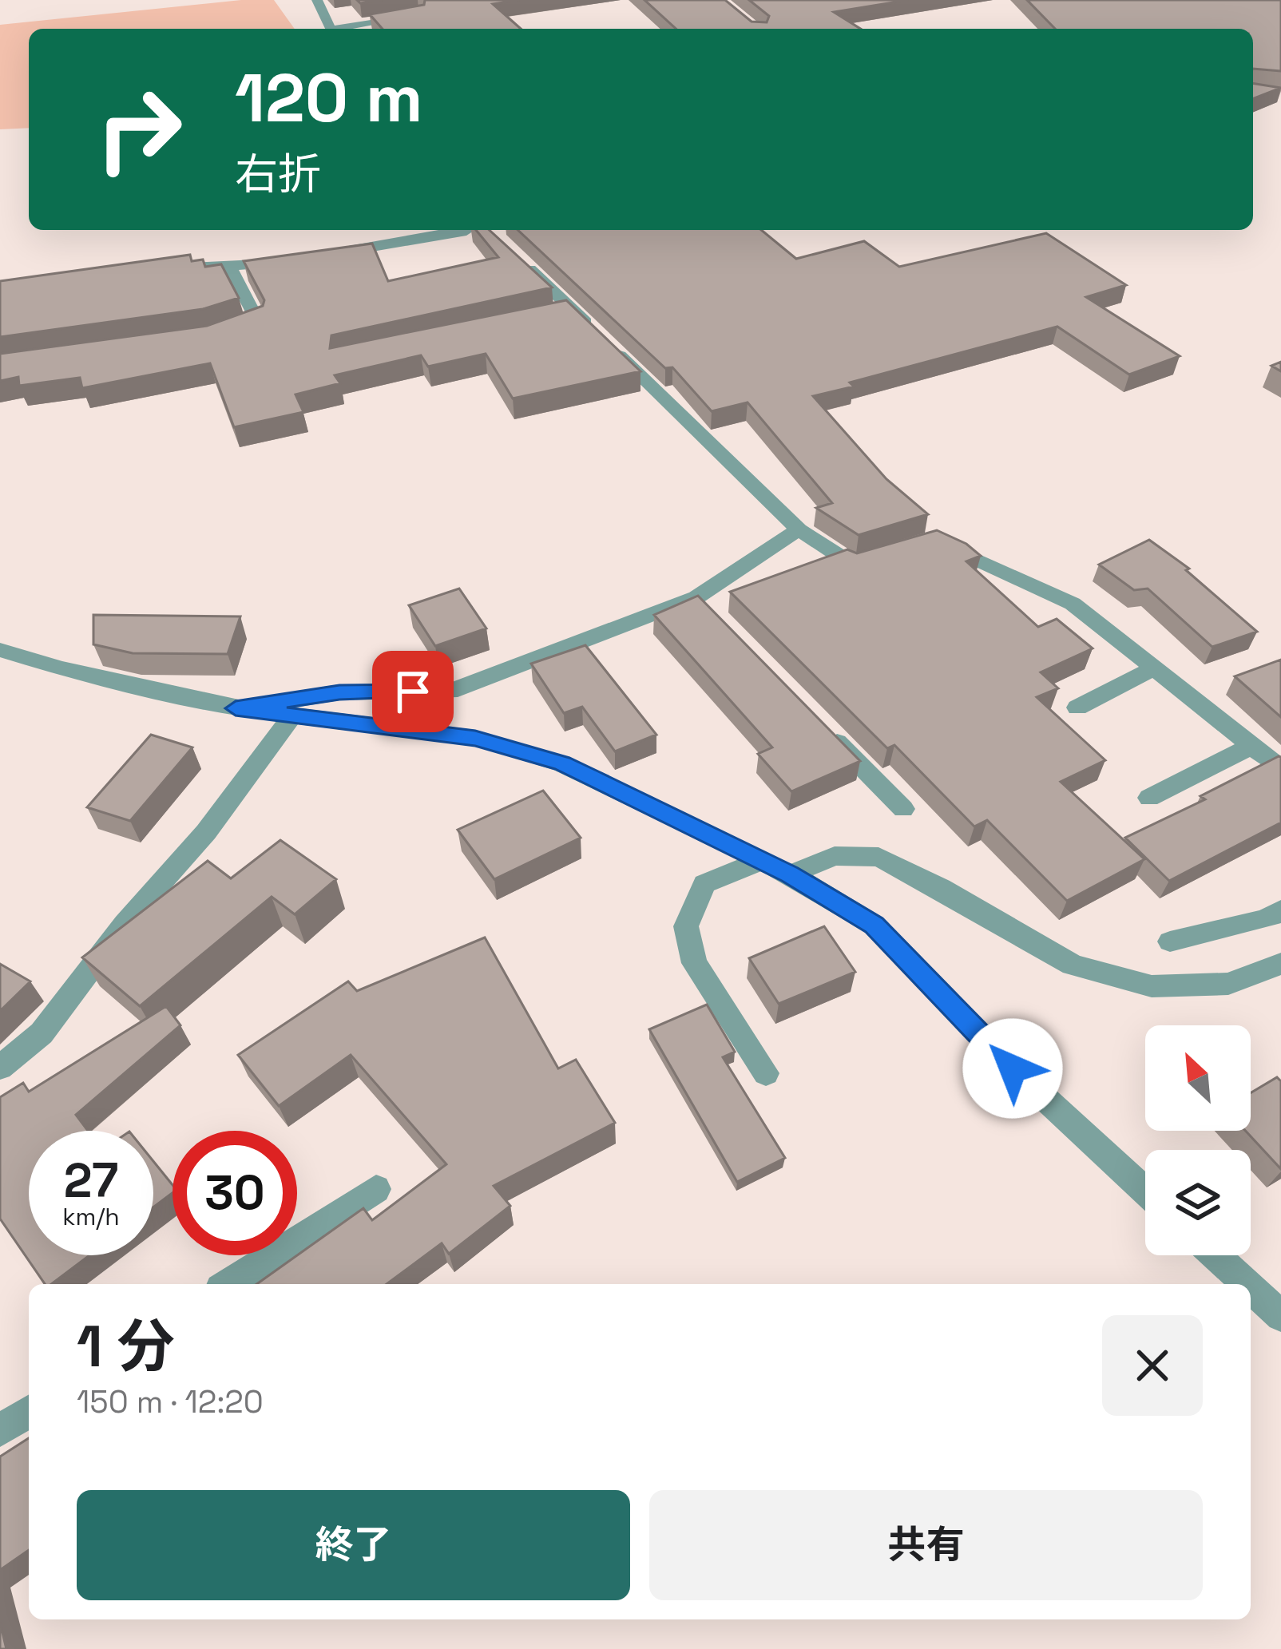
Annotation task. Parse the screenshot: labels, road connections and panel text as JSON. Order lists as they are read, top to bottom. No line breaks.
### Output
{"north":"top left","page":{"turn":["120 m","右折"],"speed":"27 km/h","limit":"30","heading":["1 分","150 m · 12:20"],"buttons":["終了","共有"]}}
